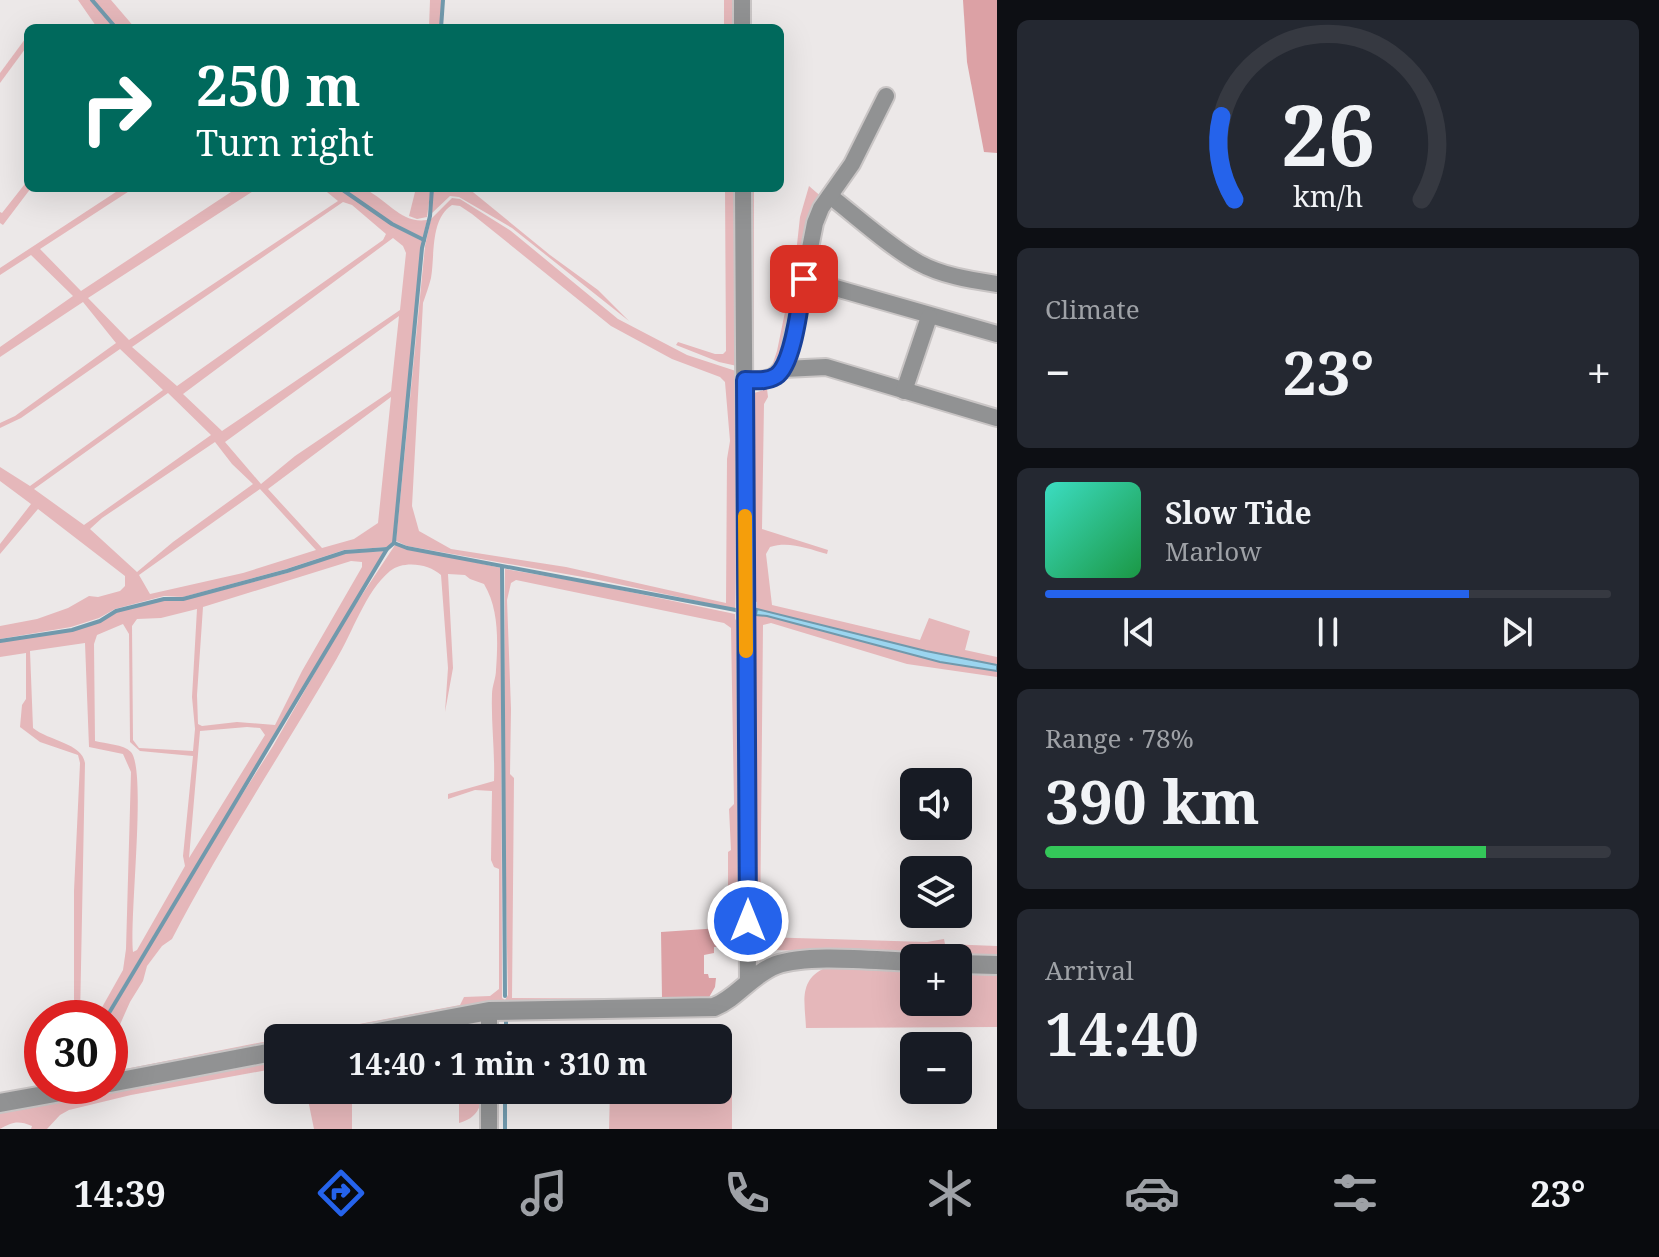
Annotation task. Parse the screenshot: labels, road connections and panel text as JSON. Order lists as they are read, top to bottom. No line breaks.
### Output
{"page":{"turn":["250 m","Turn right"],"tile":["Climate",["Range · 78%","390 km"],["Arrival","14:40"]],"heat":["−","23°","+"],"song":["Slow Tide","Marlow"],"map_buttons":["+","−"],"limit":"30","trip":"14:40 · 1 min · 310 m","tabs":["14:39","23°"],"gauge":["26","km/h"]}}
